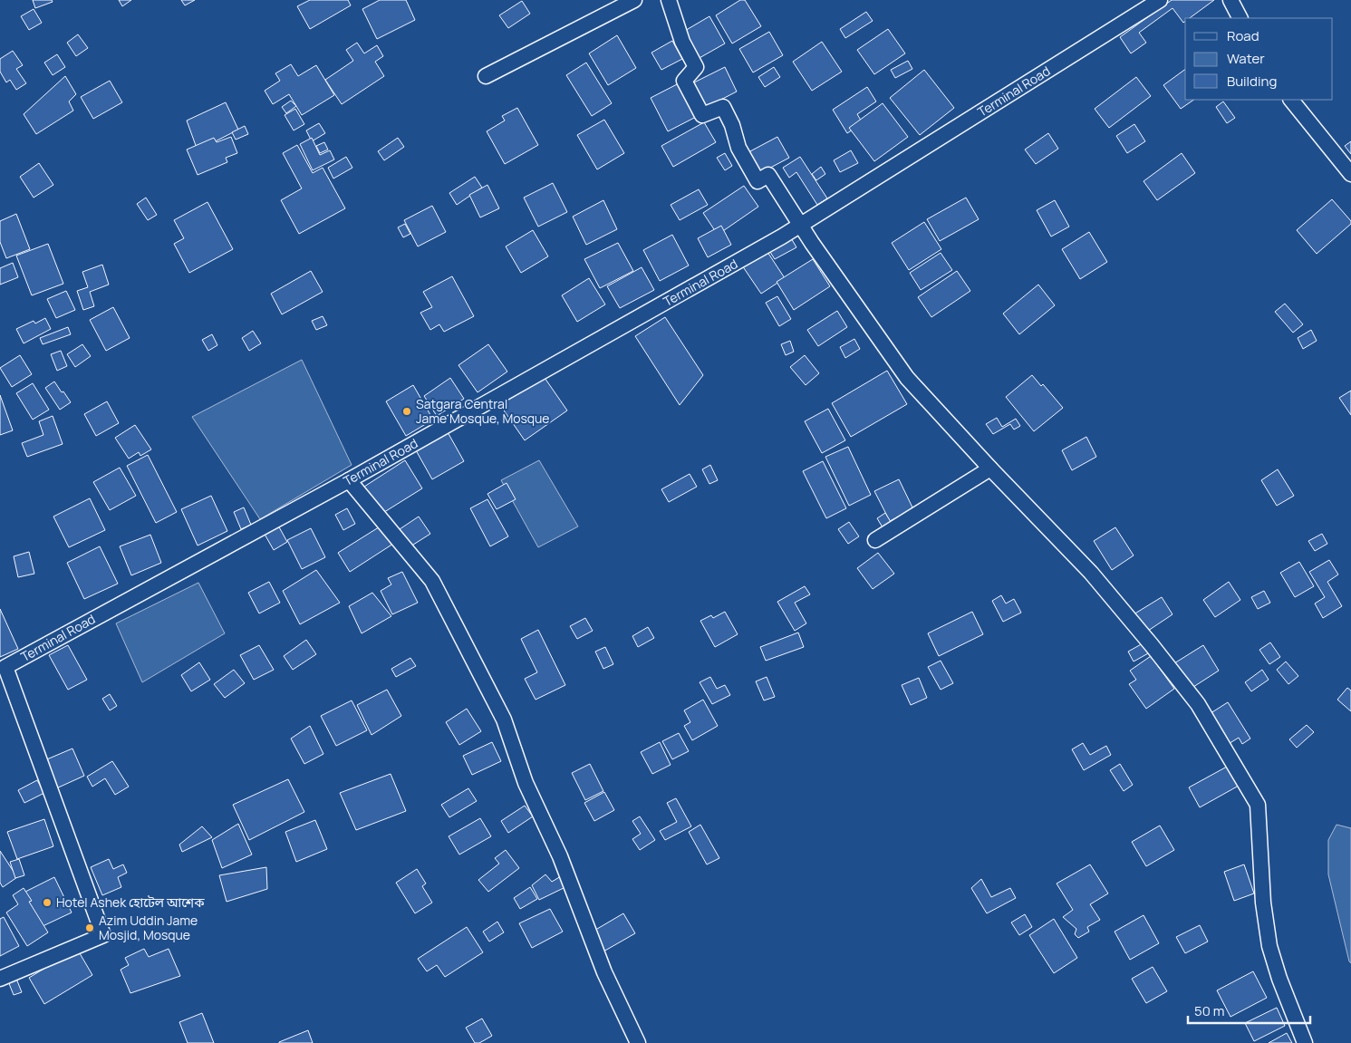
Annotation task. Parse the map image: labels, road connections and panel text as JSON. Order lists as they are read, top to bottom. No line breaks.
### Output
{"streets":{"street":["Terminal Road"]},"places":["Satgara Central Jame Mosque, Mosque","Hotel Ashek হোটেল আশেক","Azim Uddin Jame Mosjid, Mosque"],"legend":["Road","Water","Building"],"scale_bar":"50 m"}
